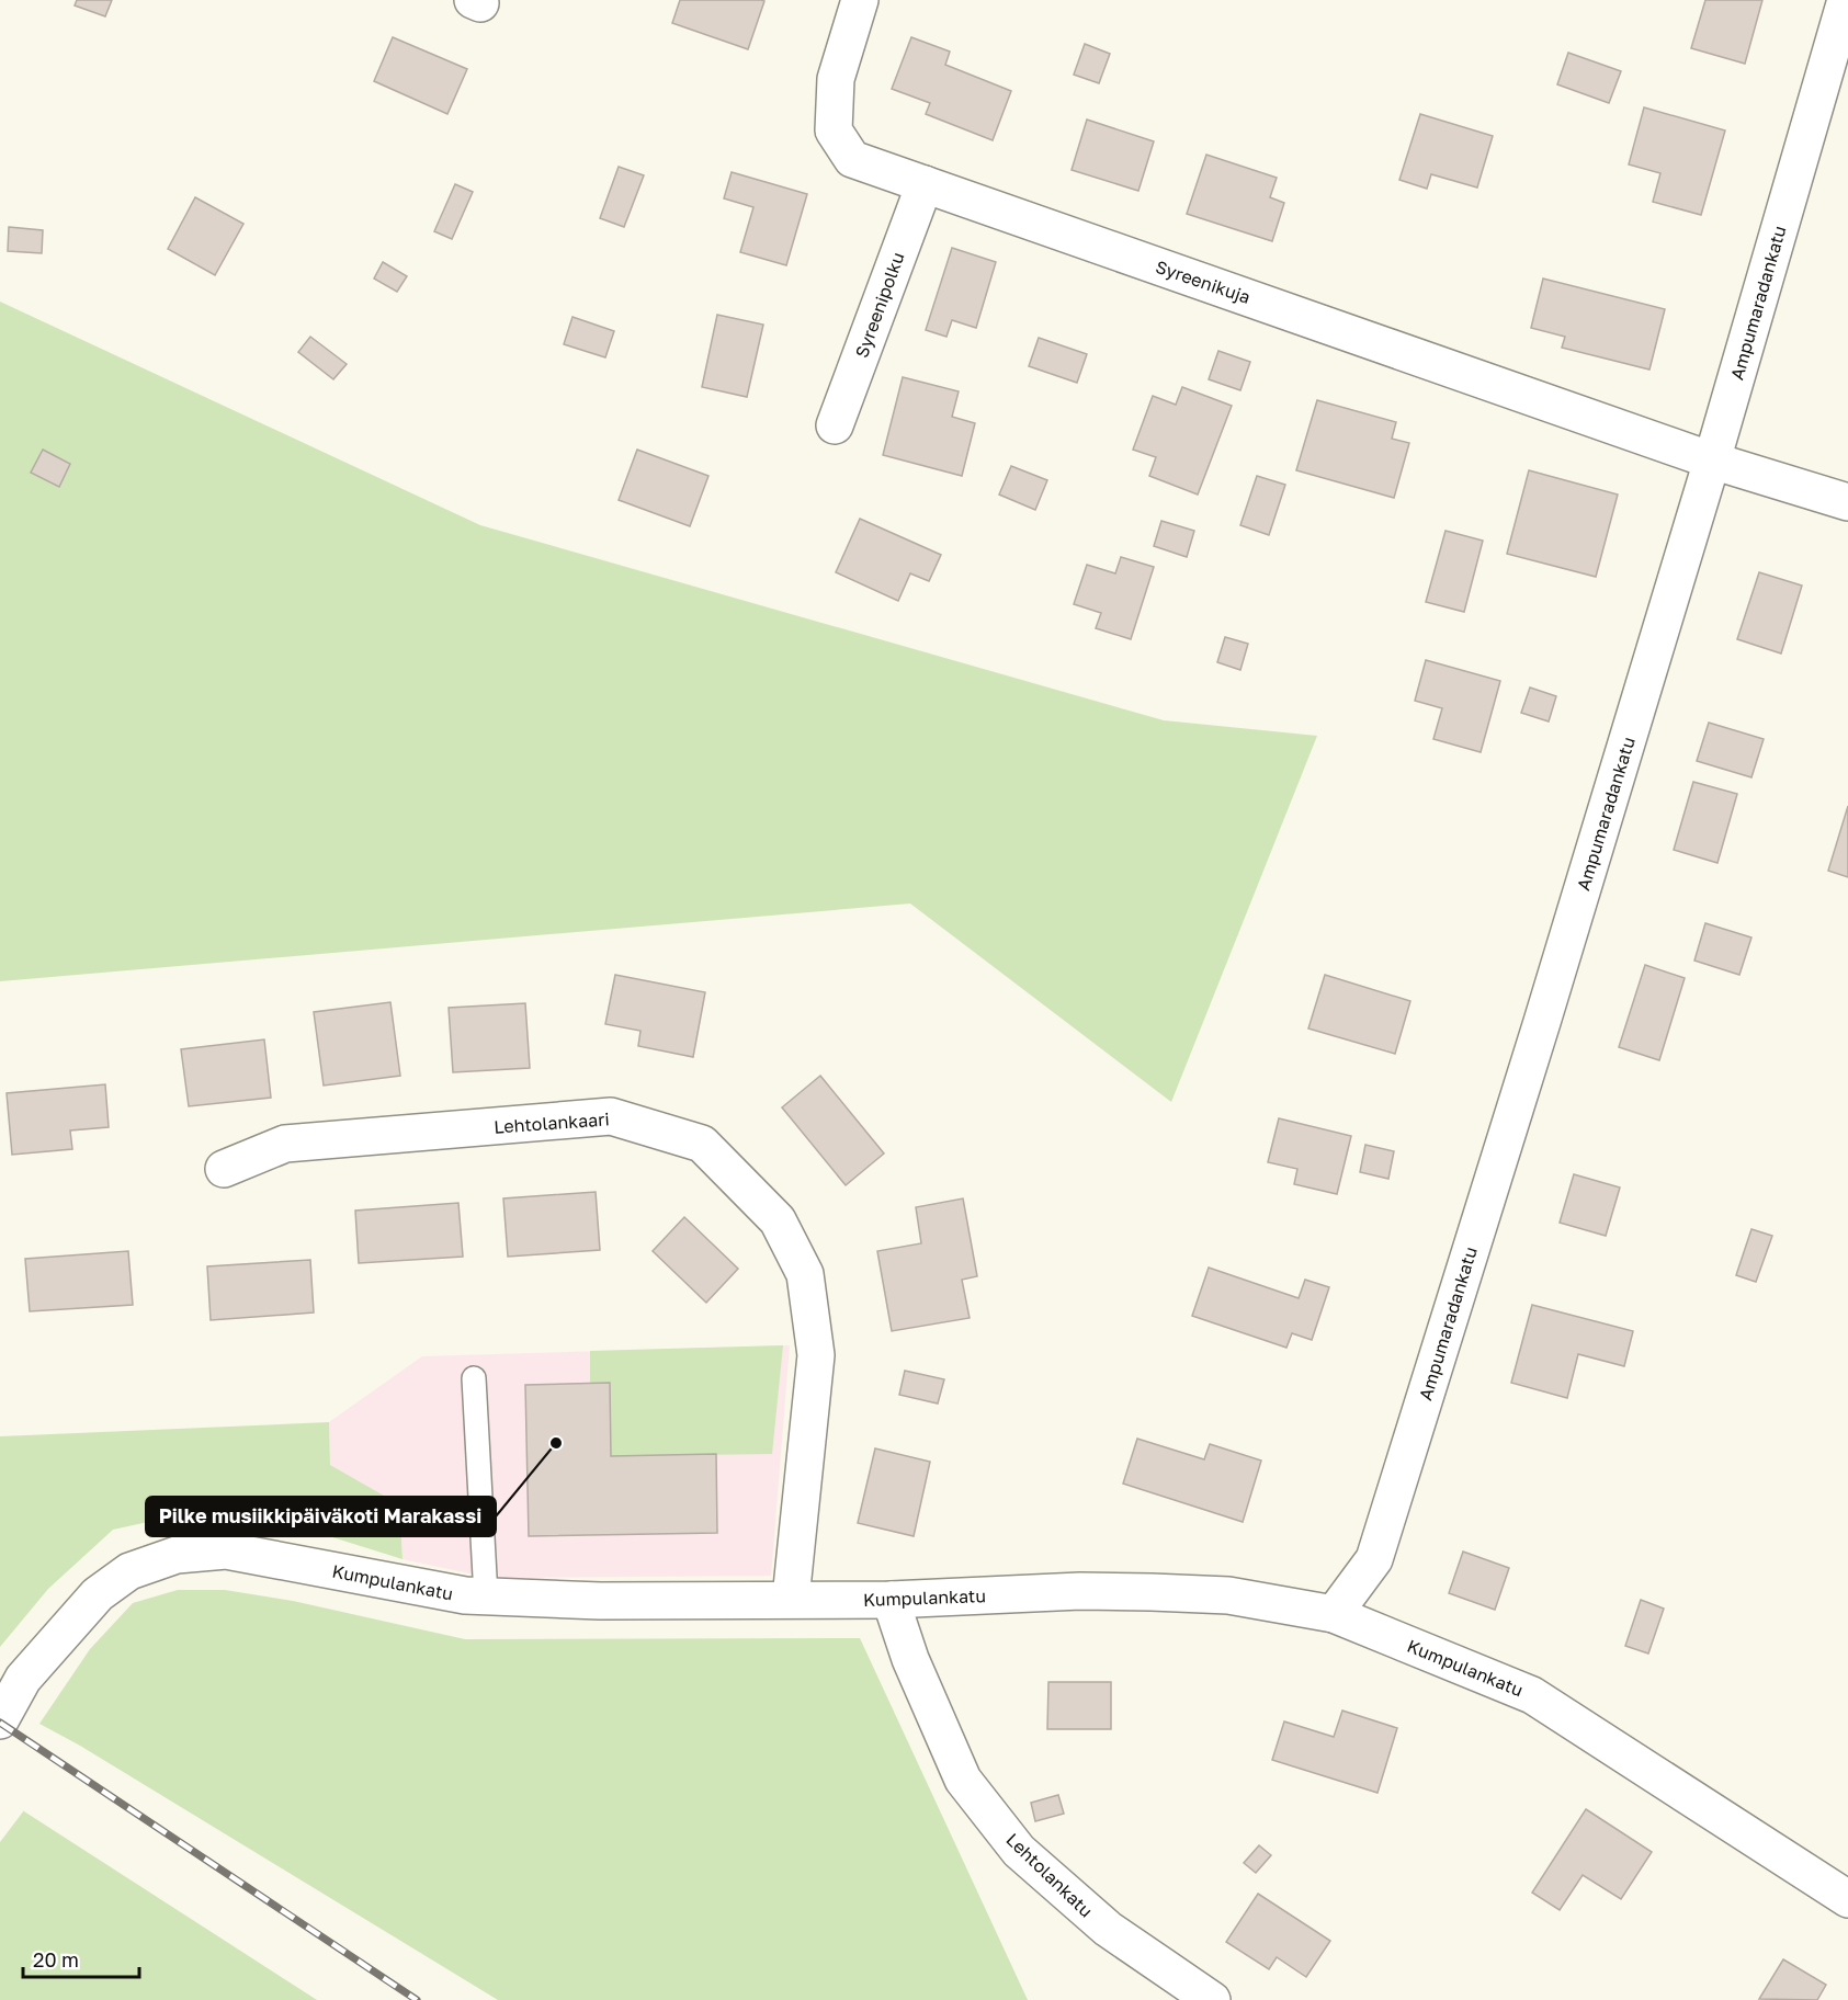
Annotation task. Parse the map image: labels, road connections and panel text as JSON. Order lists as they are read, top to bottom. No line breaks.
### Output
{"streets":{"street":["Syreenikuja","Ampumaradankatu","Syreenipolku","Lehtolankaari","Kumpulankatu","Lehtolankatu"]},"crossings":[["Syreenikuja","Ampumaradankatu"],["Syreenikuja","Syreenipolku"],["Ampumaradankatu","Kumpulankatu"],["Lehtolankaari","Kumpulankatu"],["Kumpulankatu","Lehtolankatu"]],"places":["Pilke musiikkipäiväkoti Marakassi"],"scale_bar":"20 m"}
